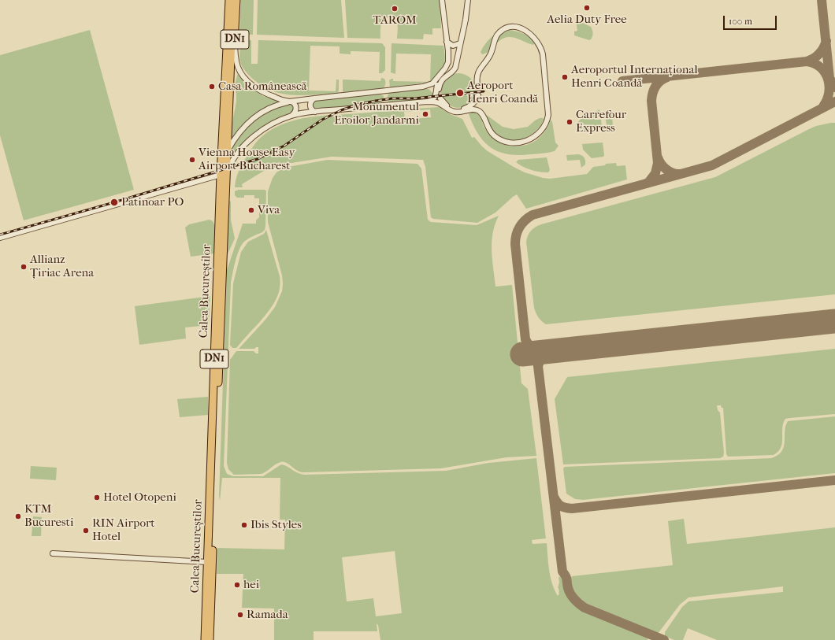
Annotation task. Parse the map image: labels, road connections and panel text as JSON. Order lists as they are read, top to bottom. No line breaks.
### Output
{"streets":{"highway":["DN1","Calea Bucureștilor"]},"crossings":[["DN1","Calea Bucureștilor"]],"places":["Aelia Duty Free","TAROM","Aeroportul Internațional Henri Coandă","Casa Românească","Aeroport Henri Coandă","Monumentul Eroilor Jandarmi","Carrefour Express","Vienna House Easy Airport Bucharest","Patinoar PO","Viva","Allianz Țiriac Arena","Hotel Otopeni","KTM Bucuresti","Ibis Styles","RIN Airport Hotel","hei","Ramada"],"scale_bar":"100 m"}
